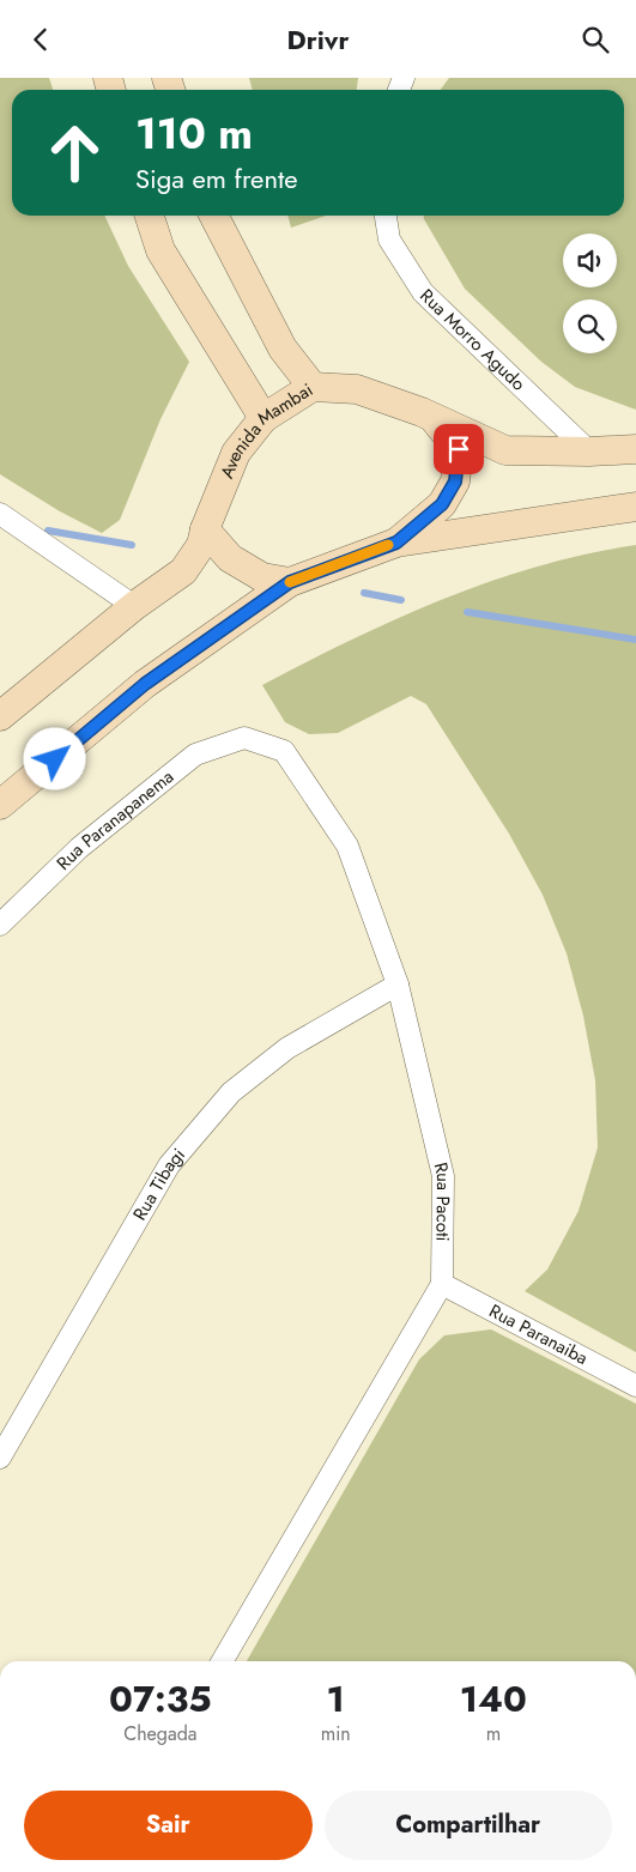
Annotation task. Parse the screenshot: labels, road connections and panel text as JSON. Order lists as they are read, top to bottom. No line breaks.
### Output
{"streets":{"street":["Rua Morro Agudo","Avenida Mambai","Rua Paranapanema","Rua Tibagi","Rua Pacoti","Rua Paranaiba"]},"crossings":[["Rua Morro Agudo","Avenida Mambai"],["Rua Paranapanema","Rua Pacoti"],["Rua Tibagi","Rua Pacoti"],["Rua Pacoti","Rua Paranaiba"]],"page":{"header":"Drivr","turn":["110 m","Siga em frente"],"eta":["07:35","Chegada","1","min","140","m"],"buttons":["Sair","Compartilhar"]}}
